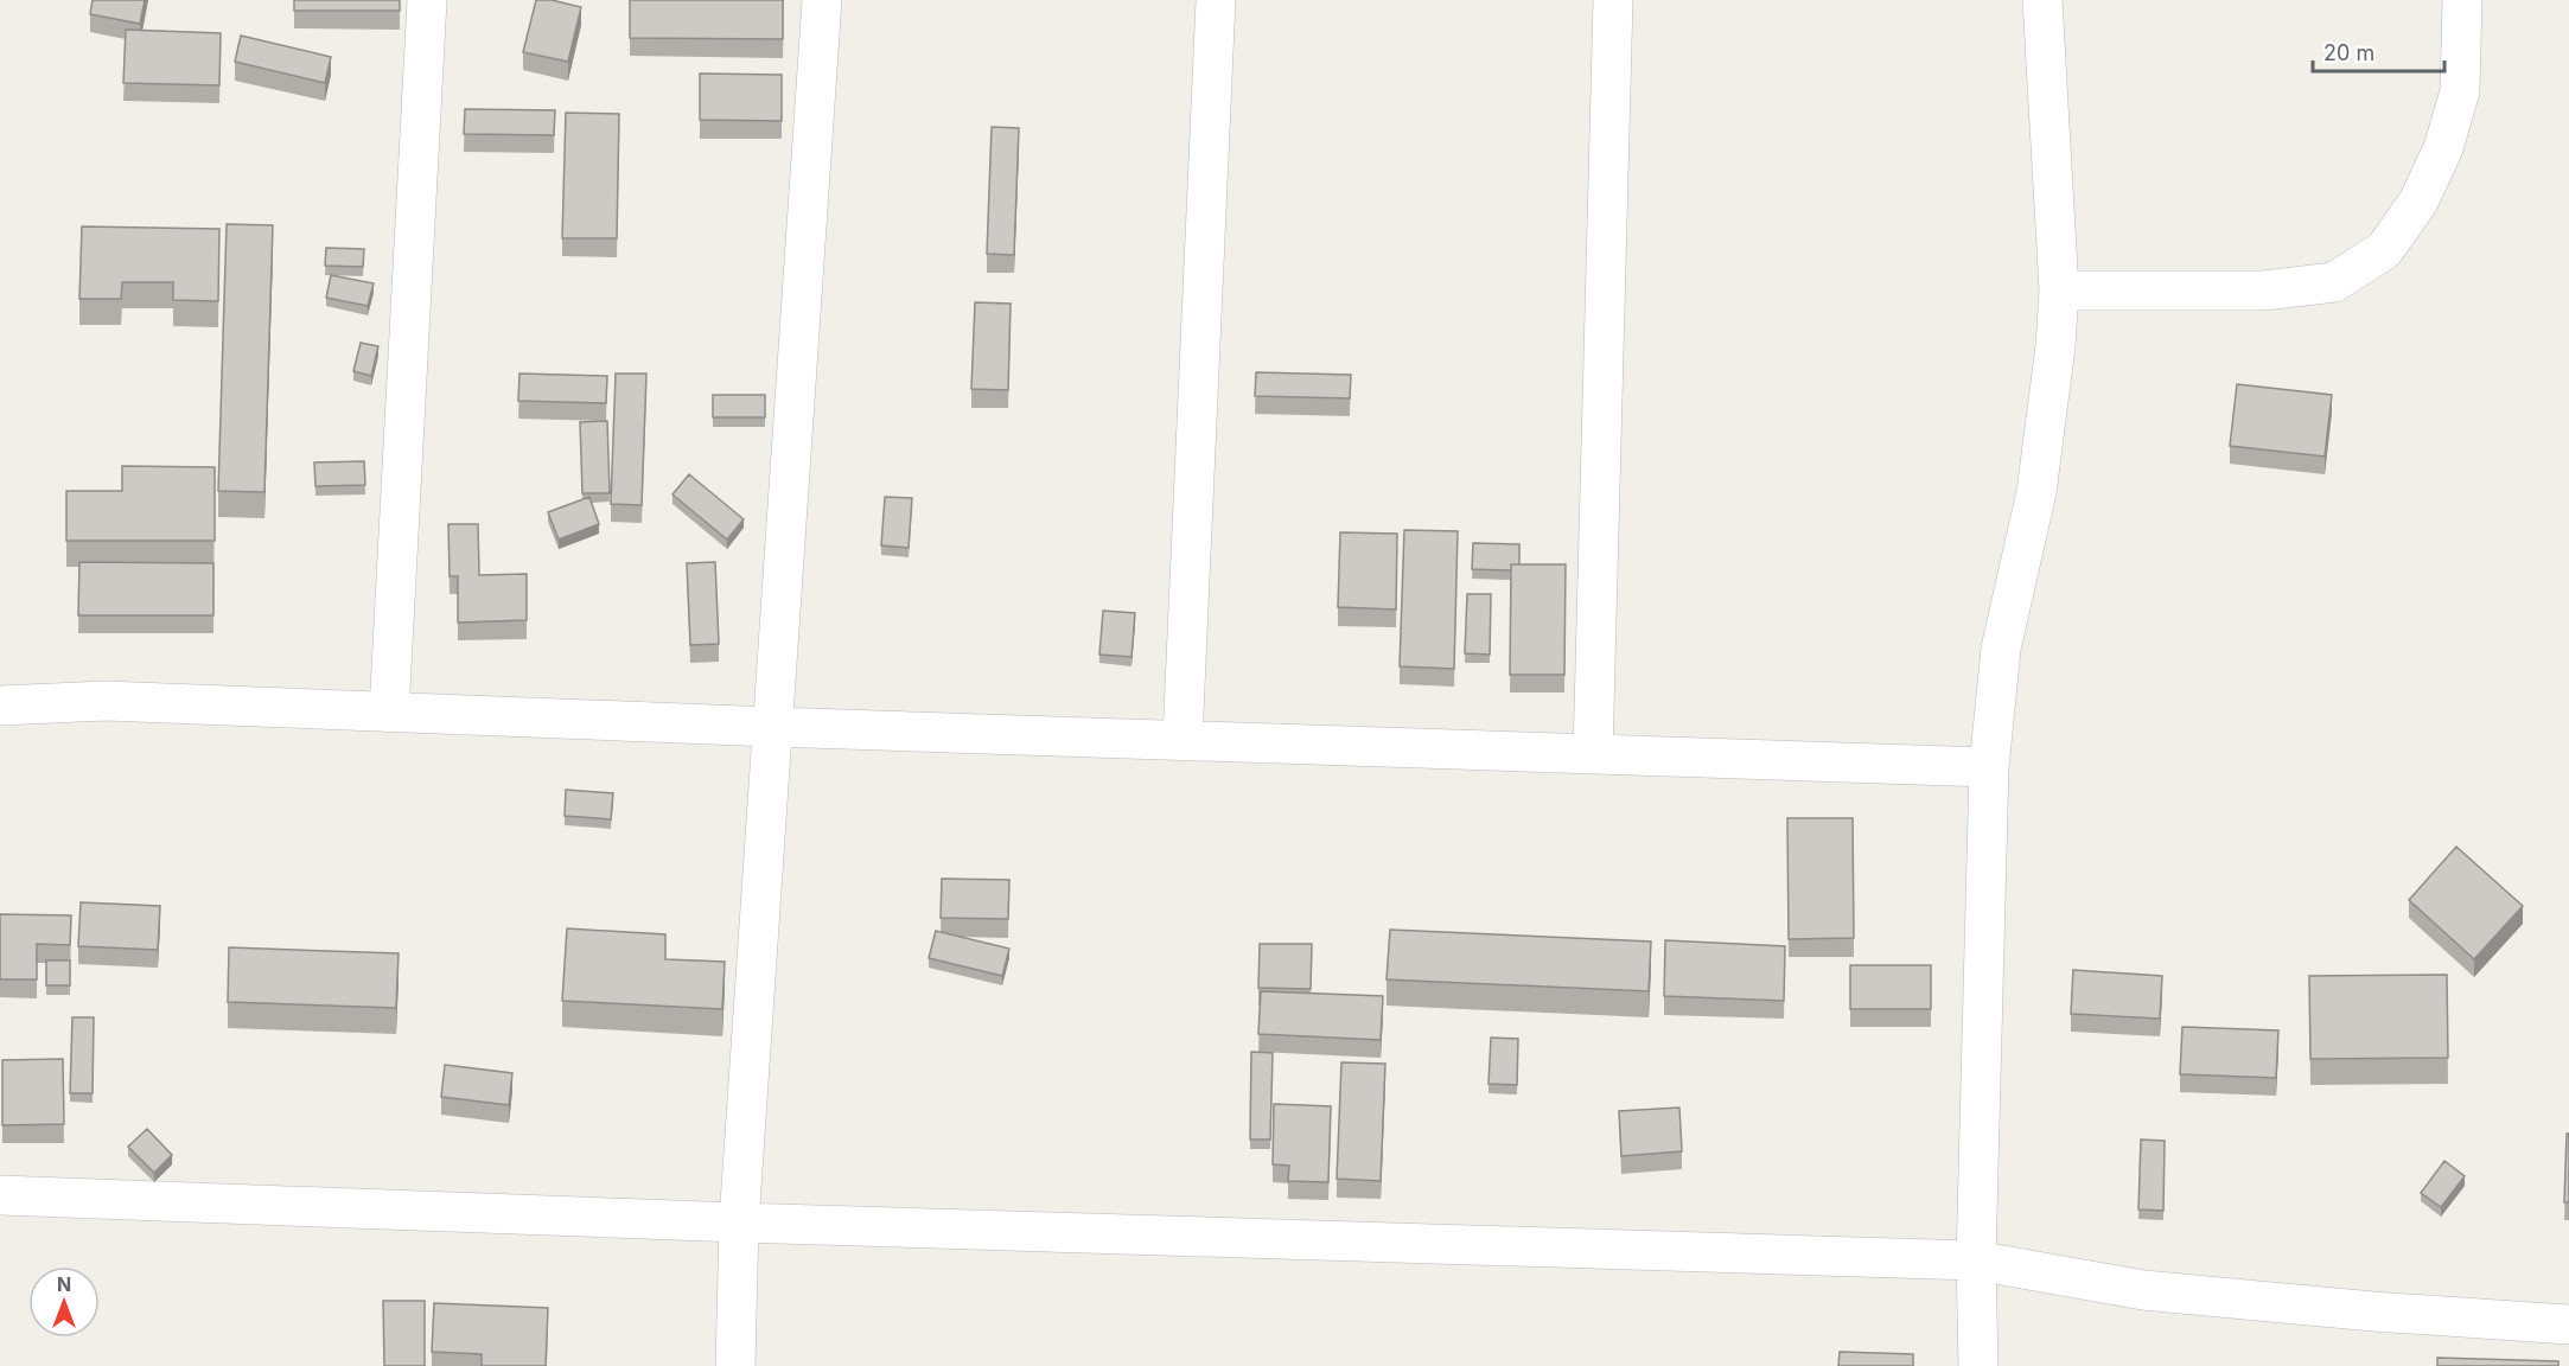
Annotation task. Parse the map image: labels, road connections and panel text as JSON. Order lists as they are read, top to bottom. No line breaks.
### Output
{"scale_bar":"20 m","north":"top"}
